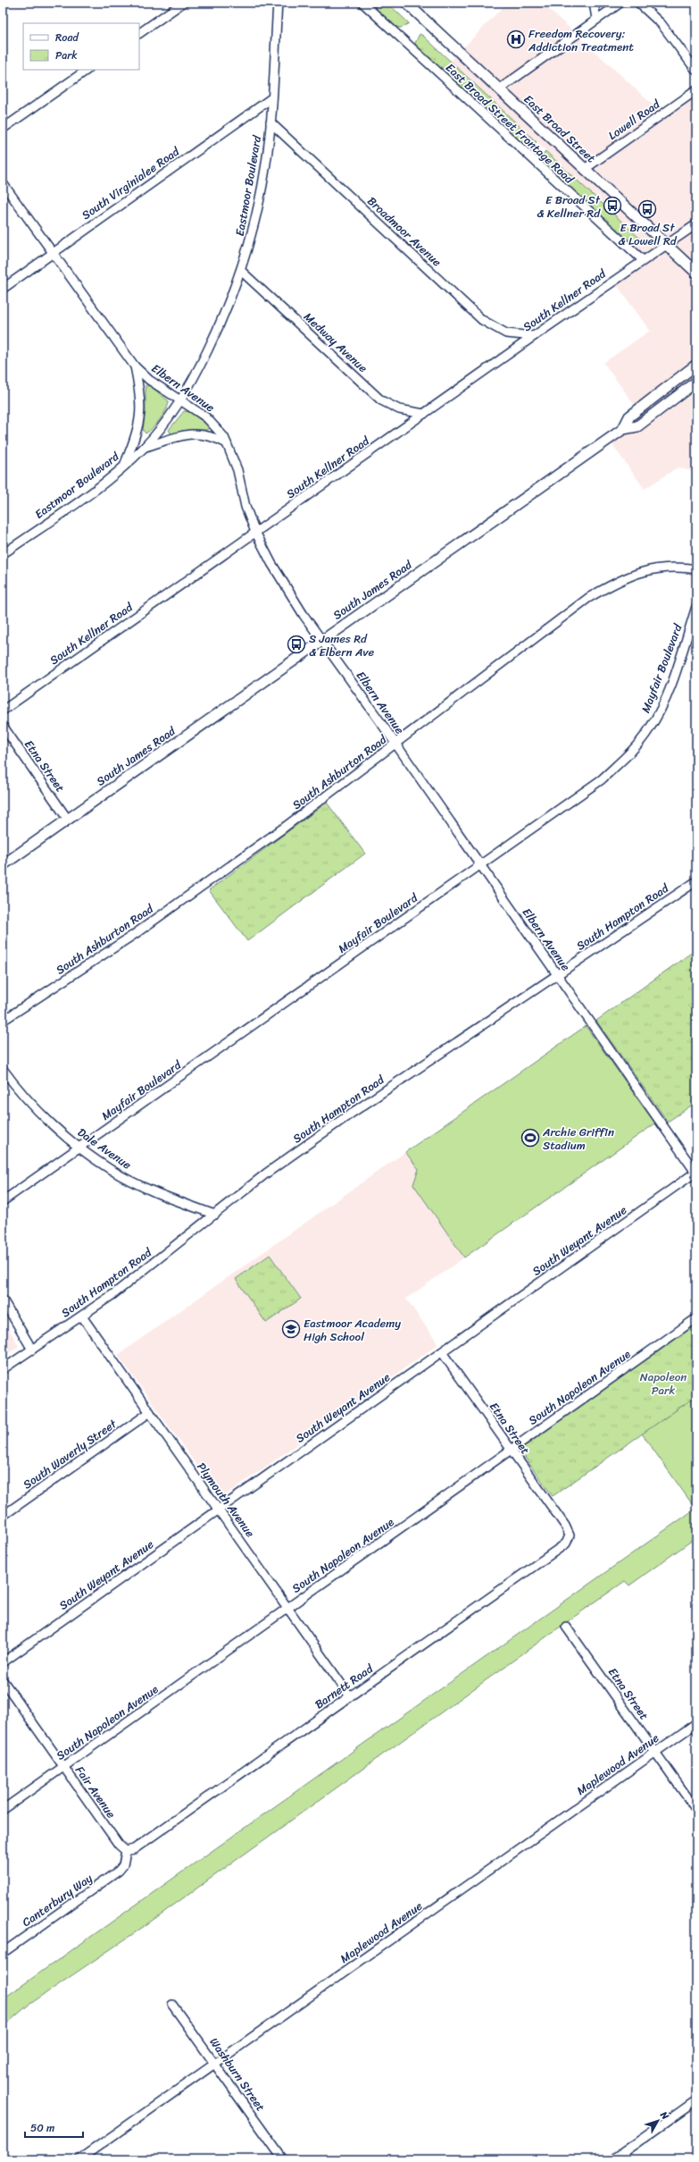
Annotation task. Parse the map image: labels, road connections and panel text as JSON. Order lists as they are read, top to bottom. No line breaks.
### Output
{"streets":{"main road":["East Broad Street","South James Road"],"street":["Lowell Road","East Broad Street Frontage Road","South Virginialee Road","Eastmoor Boulevard","Broadmoor Avenue","South Kellner Road","Medway Avenue","Elbern Avenue","Mayfair Boulevard","Etna Street","South Ashburton Road","South Hampton Road","Dale Avenue","South Weyant Avenue","South Napoleon Avenue","South Waverly Street","Plymouth Avenue","Barnett Road","Maplewood Avenue","Fair Avenue","Canterbury Way","Washburn Street"]},"crossings":[["Lowell Road","East Broad Street"],["East Broad Street Frontage Road","South Kellner Road"],["East Broad Street","South Kellner Road"],["South Virginialee Road","Eastmoor Boulevard"],["South Virginialee Road","Elbern Avenue"],["Eastmoor Boulevard","Broadmoor Avenue"],["Eastmoor Boulevard","Medway Avenue"],["Eastmoor Boulevard","Elbern Avenue"],["Broadmoor Avenue","South Kellner Road"],["South Kellner Road","Medway Avenue"],["South Kellner Road","Elbern Avenue"],["Elbern Avenue","South James Road"],["Elbern Avenue","Mayfair Boulevard"],["Elbern Avenue","South Ashburton Road"],["Elbern Avenue","South Hampton Road"],["Elbern Avenue","South Weyant Avenue"],["South James Road","Etna Street"],["Mayfair Boulevard","Dale Avenue"],["Etna Street","South Weyant Avenue"],["Etna Street","South Napoleon Avenue"],["Etna Street","Barnett Road"],["Etna Street","Maplewood Avenue"],["South Hampton Road","Dale Avenue"],["South Hampton Road","Plymouth Avenue"],["South Weyant Avenue","Plymouth Avenue"],["South Napoleon Avenue","Plymouth Avenue"],["South Napoleon Avenue","Fair Avenue"],["South Waverly Street","Plymouth Avenue"],["Plymouth Avenue","Barnett Road"],["Barnett Road","Fair Avenue"],["Barnett Road","Canterbury Way"],["Maplewood Avenue","Washburn Street"],["Fair Avenue","Canterbury Way"]],"parks":["Napoleon Park"],"places":{"hospital":["Freedom Recovery: Addiction Treatment"],"bus stop":["E Broad St & Kellner Rd","E Broad St & Lowell Rd","S James Rd & Elbern Ave"],"sports":["Archie Griffin Stadium"],"school or university":["Eastmoor Academy High School"]},"legend":["Road","Park"],"scale_bar":"50 m","north":"top right"}
